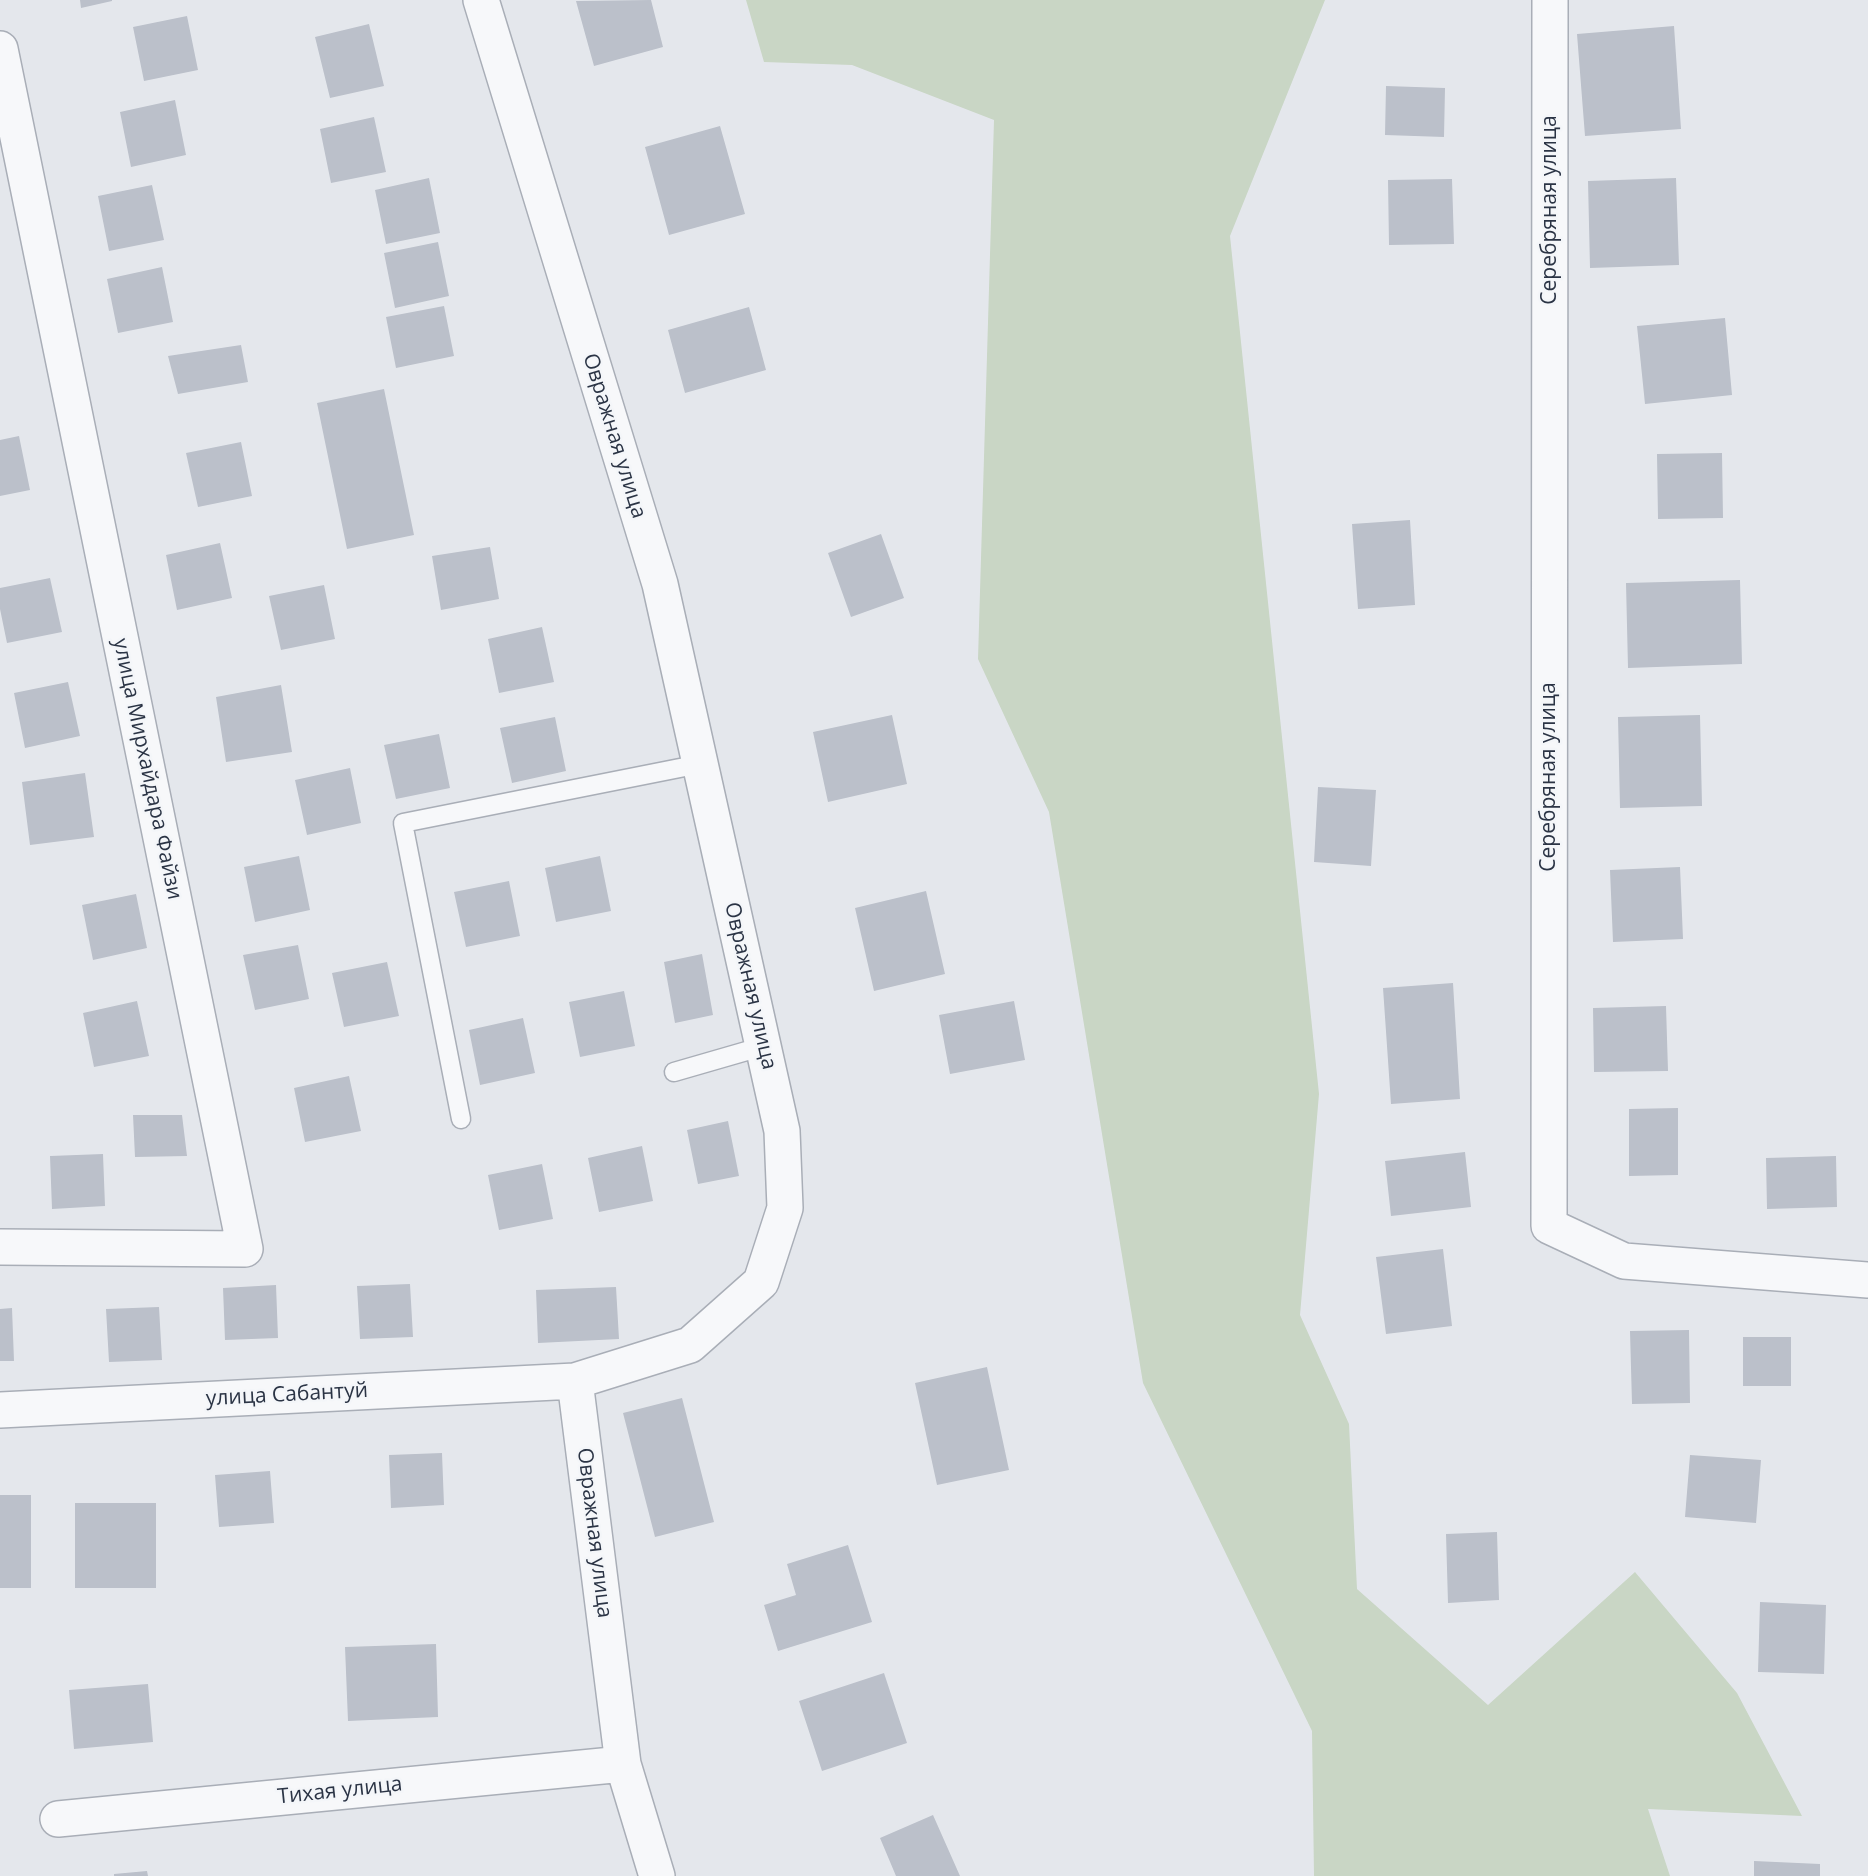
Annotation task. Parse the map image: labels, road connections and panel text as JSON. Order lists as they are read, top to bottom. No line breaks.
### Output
{"streets":{"street":["Серебряная улица","Овражная улица","улица Мирхайдара Файзи","улица Сабантуй","Тихая улица"]},"crossings":[["Овражная улица","улица Сабантуй"],["Овражная улица","Тихая улица"]]}
